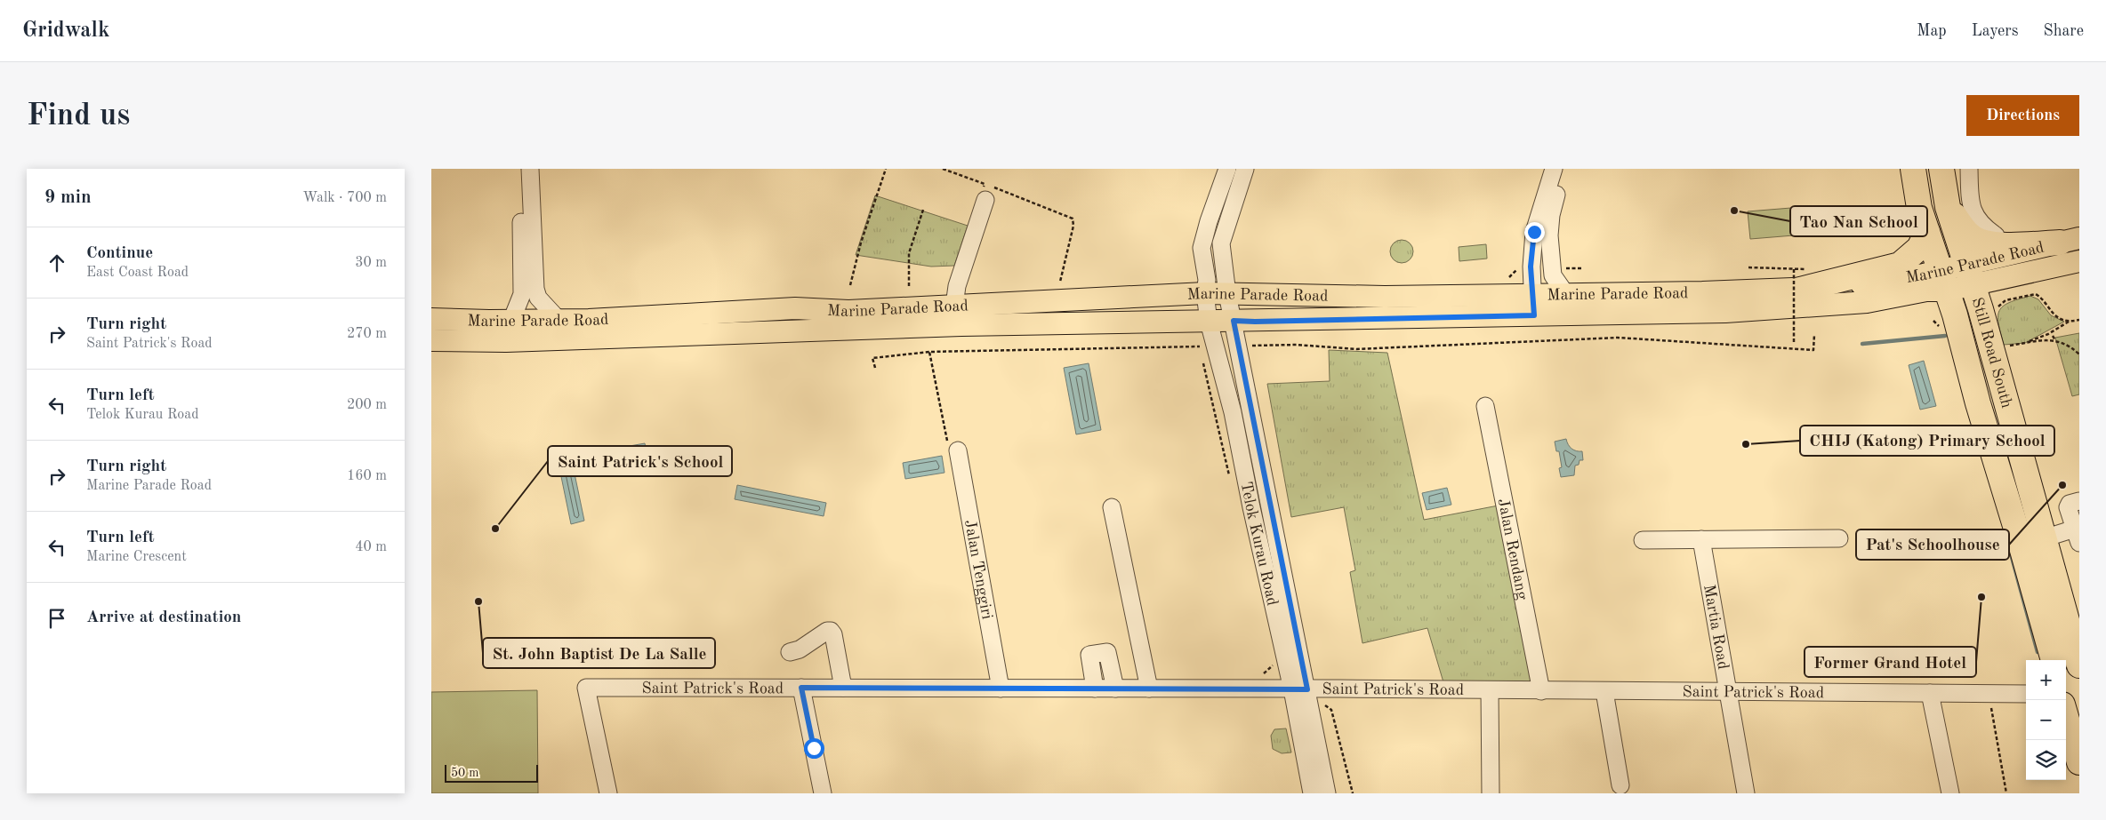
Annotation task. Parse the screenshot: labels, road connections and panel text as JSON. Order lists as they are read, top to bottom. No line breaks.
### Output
{"streets":{"highway":["Still Road South"],"main road":["Marine Parade Road"],"street":["Telok Kurau Road","Jalan Rendang","Jalan Tenggiri","Martia Road","Saint Patrick's Road"]},"crossings":[["Marine Parade Road","Still Road South"],["Marine Parade Road","Telok Kurau Road"],["Telok Kurau Road","Saint Patrick's Road"],["Jalan Rendang","Saint Patrick's Road"],["Jalan Tenggiri","Saint Patrick's Road"],["Martia Road","Saint Patrick's Road"]],"places":["Tao Nan School","CHIJ (Katong) Primary School","Pat's Schoolhouse","Saint Patrick's School","Former Grand Hotel","St. John Baptist De La Salle"],"scale_bar":"50 m","page":{"header":"Gridwalk","nav":["Map","Layers","Share"],"buttons":"Directions","title":"Find us","heading":["9 min","Walk · 700 m"],"list":[["Continue","East Coast Road","30 m"],["Turn right","Saint Patrick's Road","270 m"],["Turn left","Telok Kurau Road","200 m"],["Turn right","Marine Parade Road","160 m"],["Turn left","Marine Crescent","40 m"],"Arrive at destination"],"map_buttons":["+","−"],"scale":"50 m"}}
